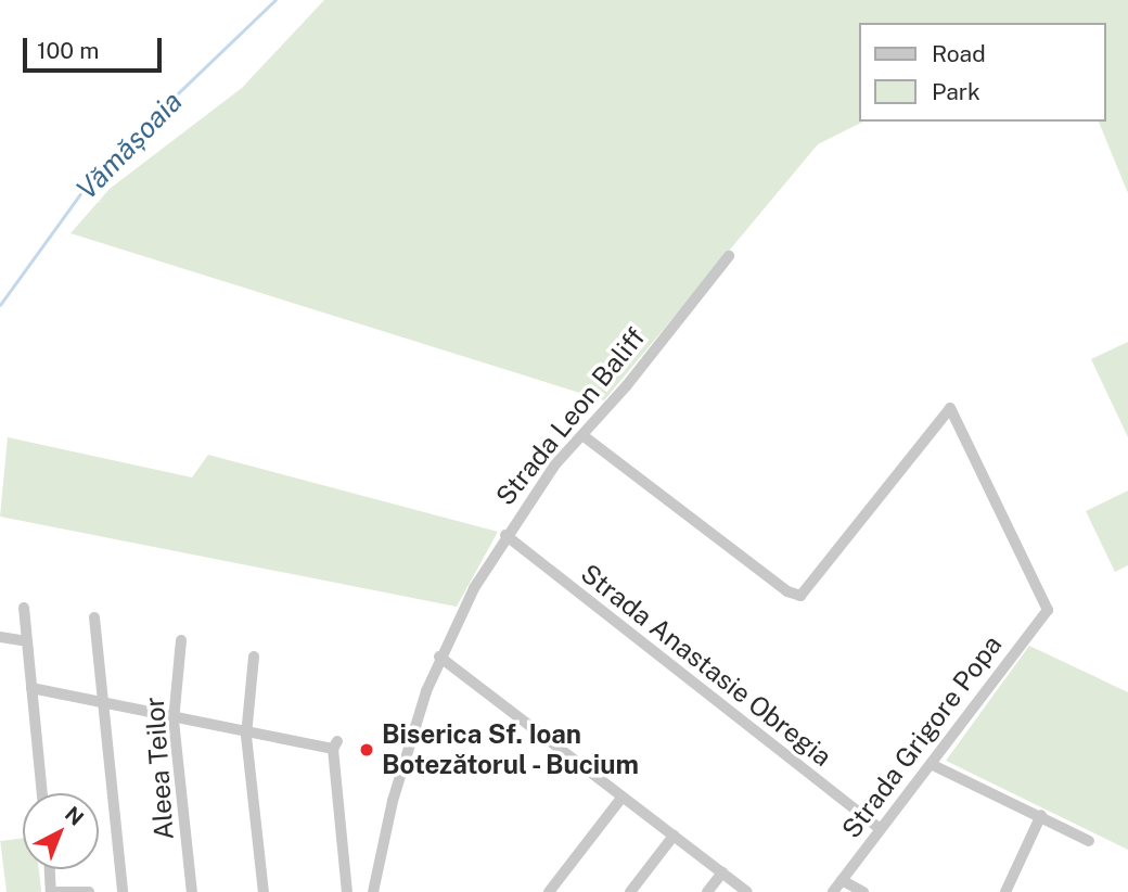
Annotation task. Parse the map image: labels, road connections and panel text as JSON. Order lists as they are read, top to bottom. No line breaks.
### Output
{"streets":{"street":["Strada Leon Baliff","Strada Anastasie Obregia","Strada Grigore Popa","Aleea Teilor"]},"crossings":[["Strada Leon Baliff","Strada Anastasie Obregia"],["Strada Leon Baliff","Strada Grigore Popa"],["Strada Anastasie Obregia","Strada Grigore Popa"]],"water":["Vămășoaia"],"places":["Biserica Sf. Ioan Botezătorul - Bucium"],"legend":["Road","Park"],"scale_bar":"100 m","north":"top right"}
